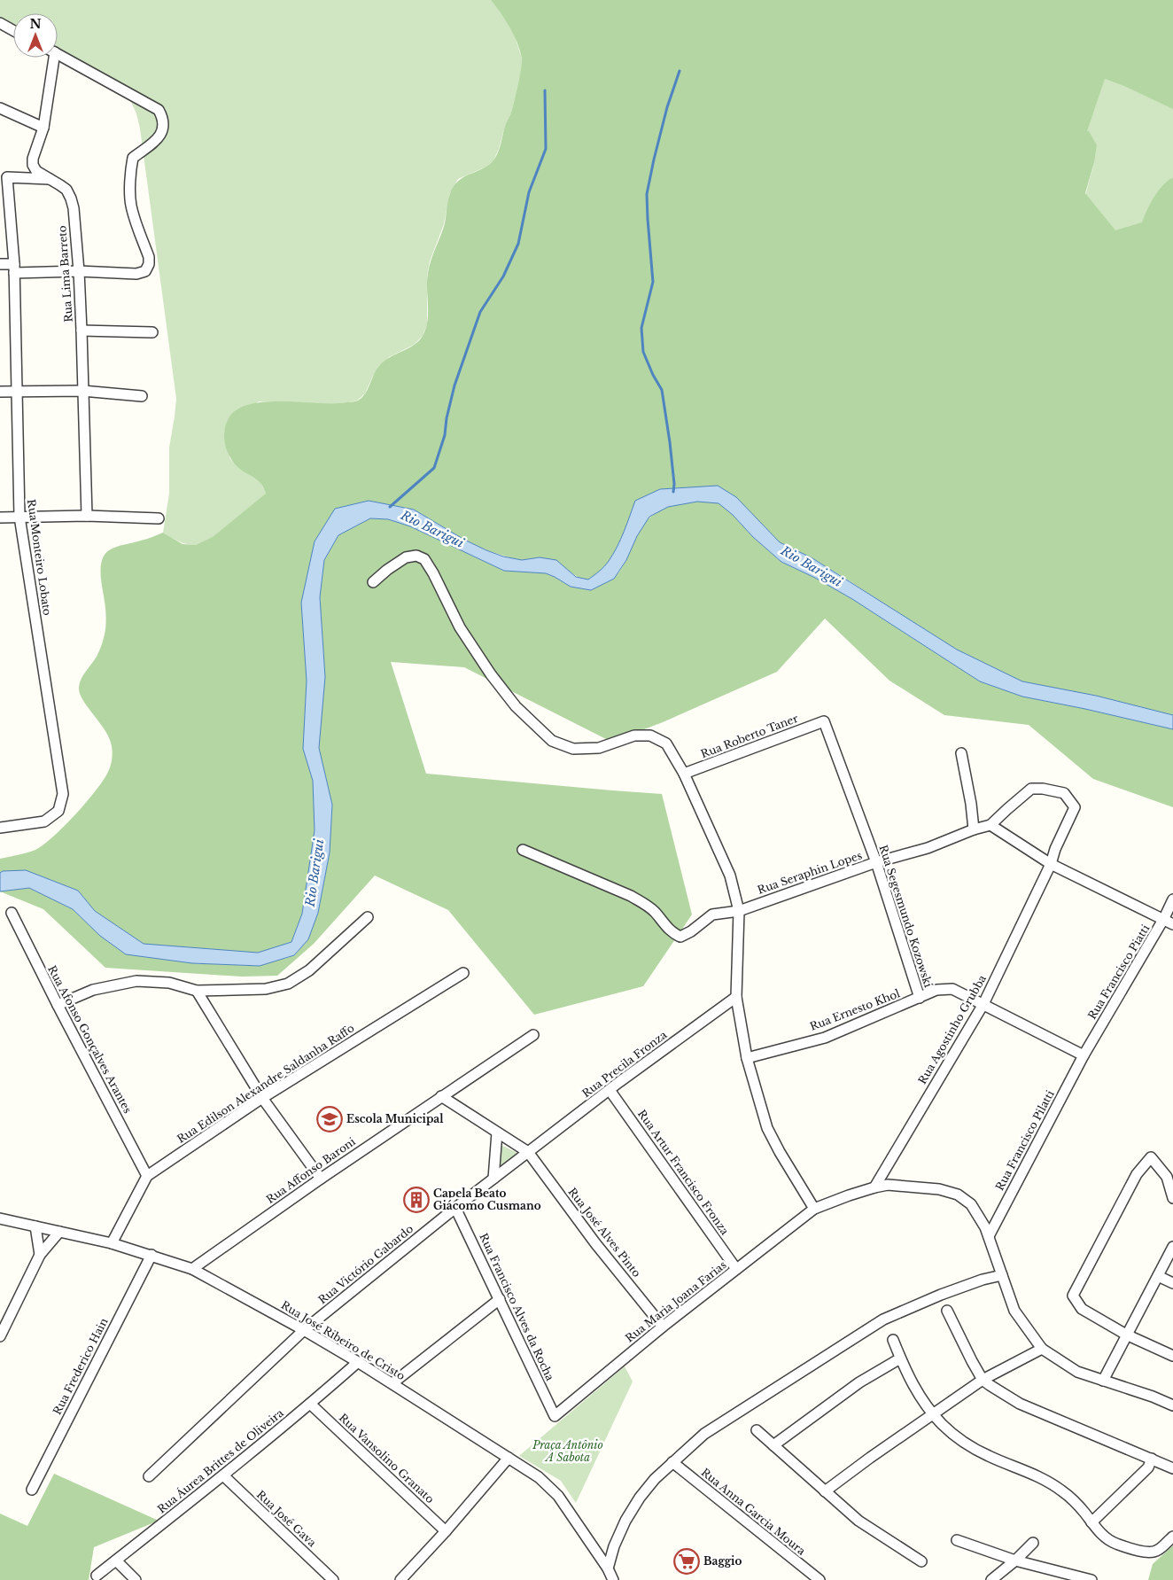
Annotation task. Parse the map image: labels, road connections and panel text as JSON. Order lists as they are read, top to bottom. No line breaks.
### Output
{"streets":{"street":["Rua Lima Barreto","Rua Monteiro Lobato","Rua Roberto Taner","Rua Seraphin Lopes","Rua Segesmundo Kozowski","Rua Francisco Piatti","Rua Ernesto Khol","Rua Agostinho Grubba","Rua Afonso Gonçalves Arantes","Rua Precila Fronza","Rua Edilson Alexandre Saldanha Raffo","Rua Francisco Pilatti","Rua Affonso Baroni","Rua Artur Francisco Fronza","Rua José Alves Pinto","Rua Victório Gabardo","Rua Maria Joana Farias","Rua Francisco Alves da Rocha","Rua José Ribeiro de Cristo","Rua Frederico Hain","Rua Vansolino Granato","Rua Áurea Brittes de Oliveira","Rua Anna Garcia Moura","Rua José Gava"]},"crossings":[["Rua Lima Barreto","Rua Monteiro Lobato"],["Rua Roberto Taner","Rua Segesmundo Kozowski"],["Rua Seraphin Lopes","Rua Segesmundo Kozowski"],["Rua Seraphin Lopes","Rua Agostinho Grubba"],["Rua Segesmundo Kozowski","Rua Francisco Piatti"],["Rua Segesmundo Kozowski","Rua Ernesto Khol"],["Rua Segesmundo Kozowski","Rua Agostinho Grubba"],["Rua Segesmundo Kozowski","Rua Francisco Pilatti"],["Rua Francisco Piatti","Rua Francisco Pilatti"],["Rua Agostinho Grubba","Rua Maria Joana Farias"],["Rua Afonso Gonçalves Arantes","Rua Edilson Alexandre Saldanha Raffo"],["Rua Precila Fronza","Rua Artur Francisco Fronza"],["Rua Precila Fronza","Rua José Alves Pinto"],["Rua Precila Fronza","Rua Victório Gabardo"],["Rua Edilson Alexandre Saldanha Raffo","Rua José Ribeiro de Cristo"],["Rua Francisco Pilatti","Rua Maria Joana Farias"],["Rua Affonso Baroni","Rua José Ribeiro de Cristo"],["Rua Artur Francisco Fronza","Rua Maria Joana Farias"],["Rua José Alves Pinto","Rua Victório Gabardo"],["Rua José Alves Pinto","Rua Maria Joana Farias"],["Rua Victório Gabardo","Rua Francisco Alves da Rocha"],["Rua Victório Gabardo","Rua José Ribeiro de Cristo"],["Rua Maria Joana Farias","Rua Francisco Alves da Rocha"],["Rua José Ribeiro de Cristo","Rua Frederico Hain"],["Rua José Ribeiro de Cristo","Rua Áurea Brittes de Oliveira"],["Rua Vansolino Granato","Rua Áurea Brittes de Oliveira"],["Rua Áurea Brittes de Oliveira","Rua José Gava"]],"water":["Rio Barigui"],"parks":["Praça Antônio A Sabota"],"places":{"school or university":["Escola Municipal"],"building":["Capela Beato Giácomo Cusmano"],"supermarket":["Baggio"]},"north":"top"}
